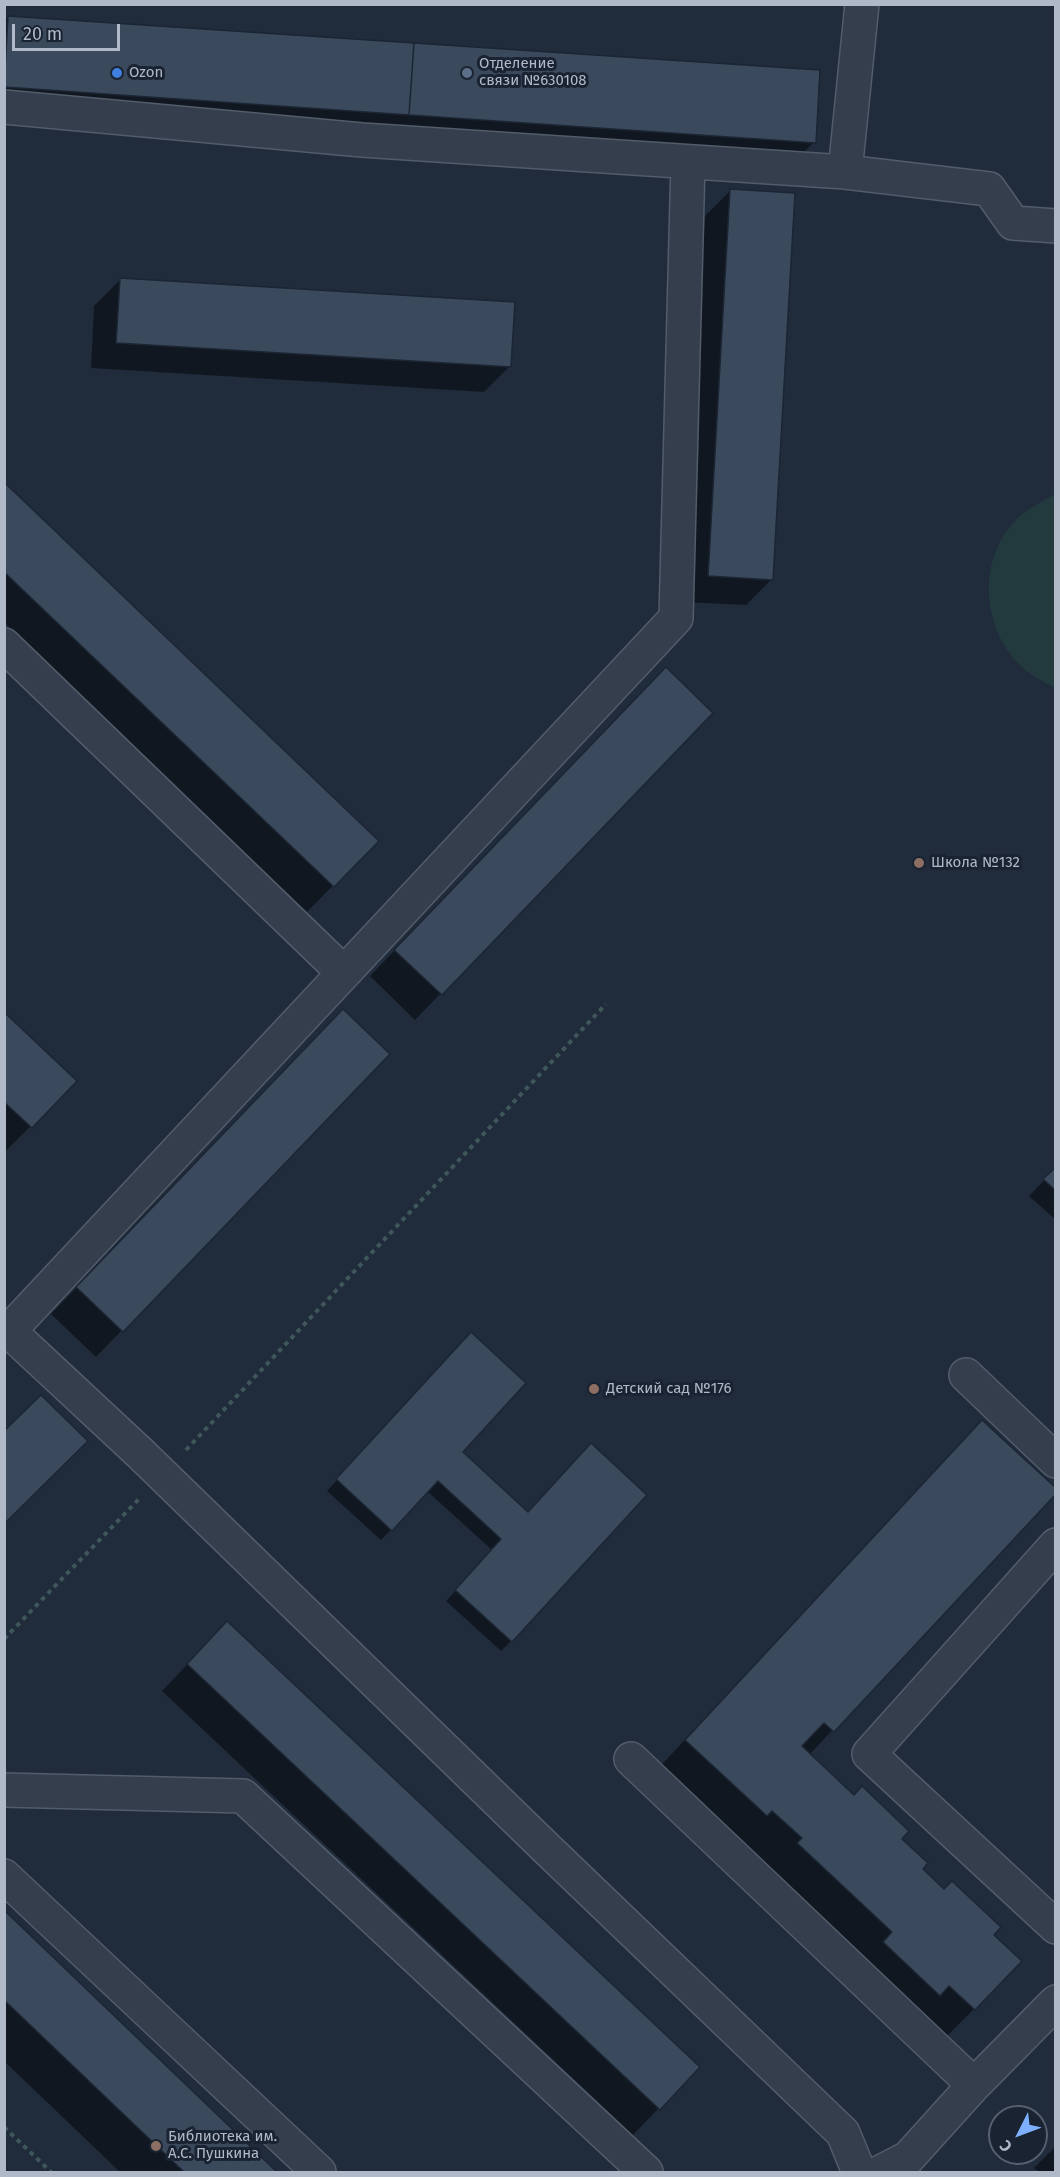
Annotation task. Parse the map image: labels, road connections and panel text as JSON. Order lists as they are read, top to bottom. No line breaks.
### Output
{"places":["Ozon","Отделение связи №630108","Школа №132","Детский сад №176","Библиотека им. А.С. Пушкина"],"scale_bar":"20 m","north":"bottom left"}
